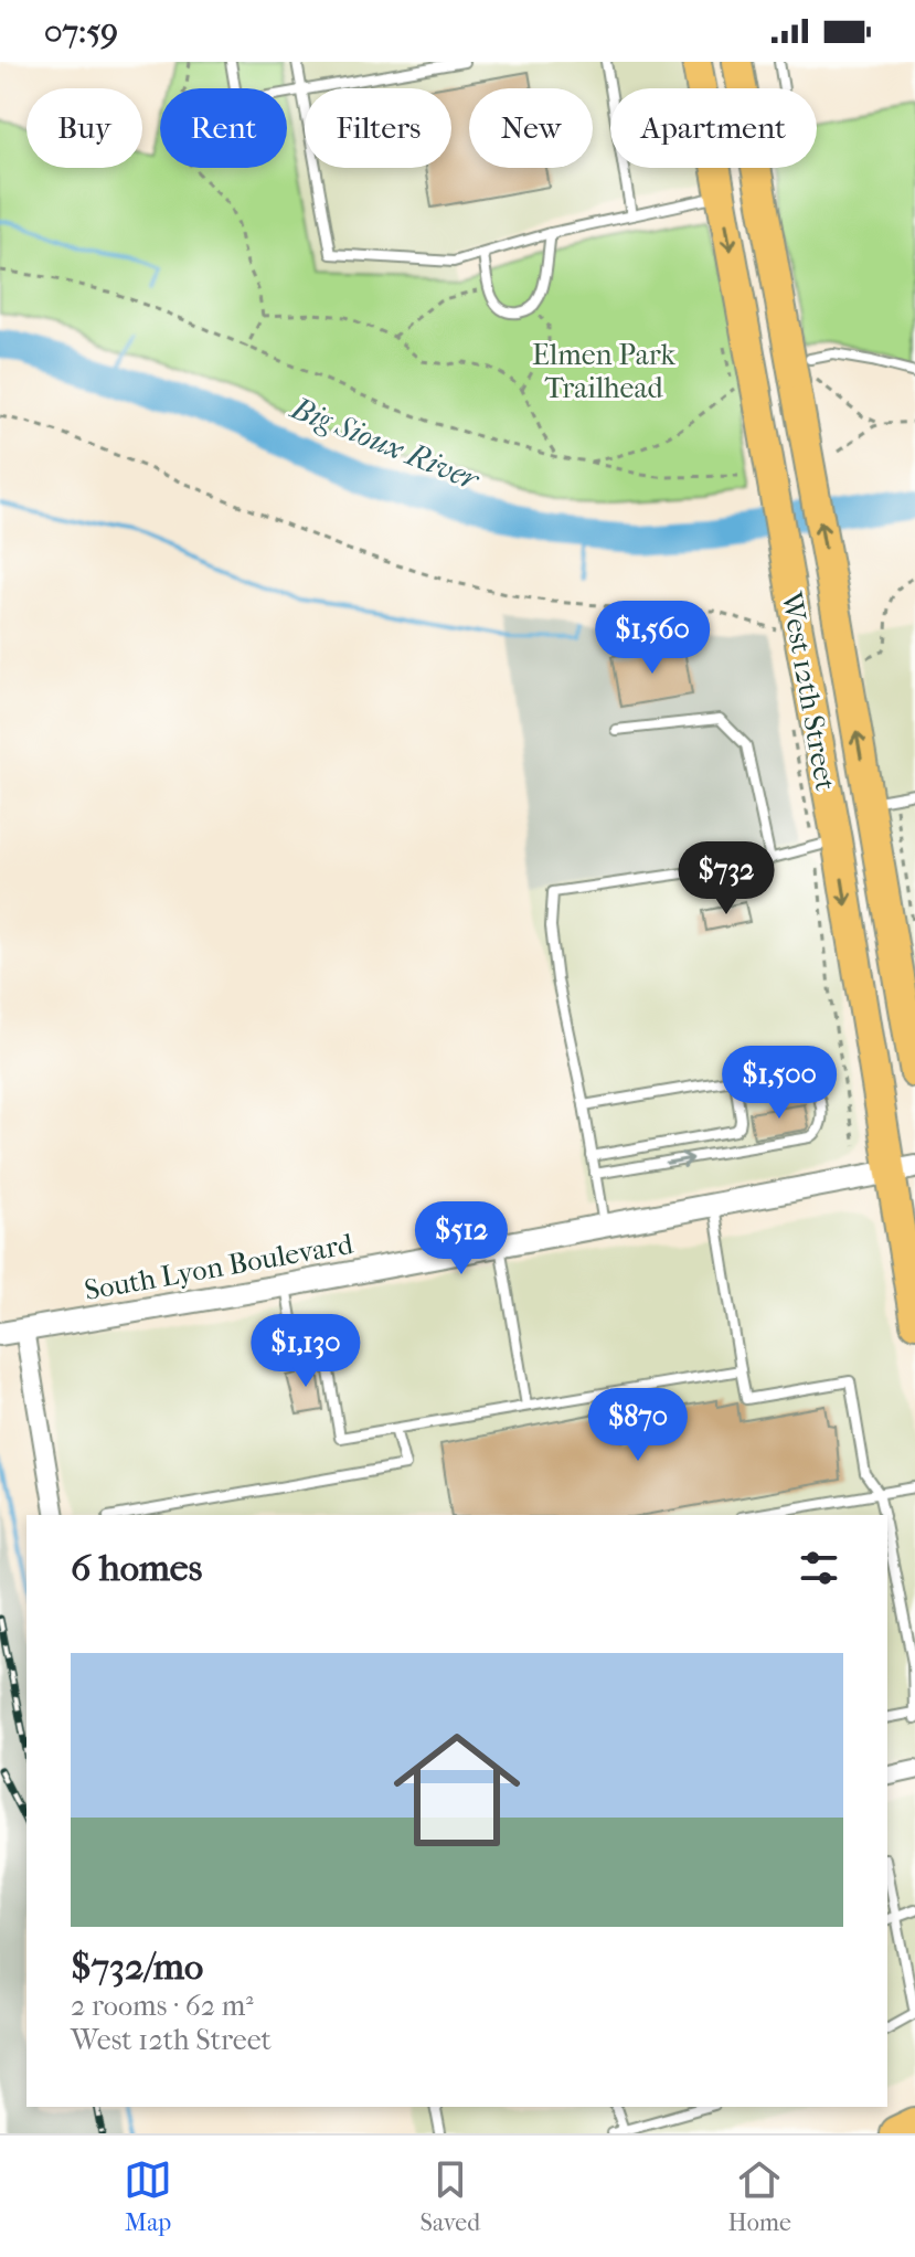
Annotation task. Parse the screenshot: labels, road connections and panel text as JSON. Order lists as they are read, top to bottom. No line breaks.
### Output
{"streets":{"main road":["West 12th Street"],"street":["South Lyon Boulevard"]},"crossings":[["West 12th Street","South Lyon Boulevard"]],"water":["Big Sioux River"],"parks":["Elmen Park Trailhead"],"page":{"status":"07:59","chip":["Buy","Rent","Filters","New","Apartment"],"price":["$1,560","$732","$1,500","$512","$1,130","$870"],"heading":"6 homes","list":[{"name":"$732/mo","note":"2 rooms · 62 m² · West 12th Street"}],"tabs":["Map","Saved","Home"]}}
